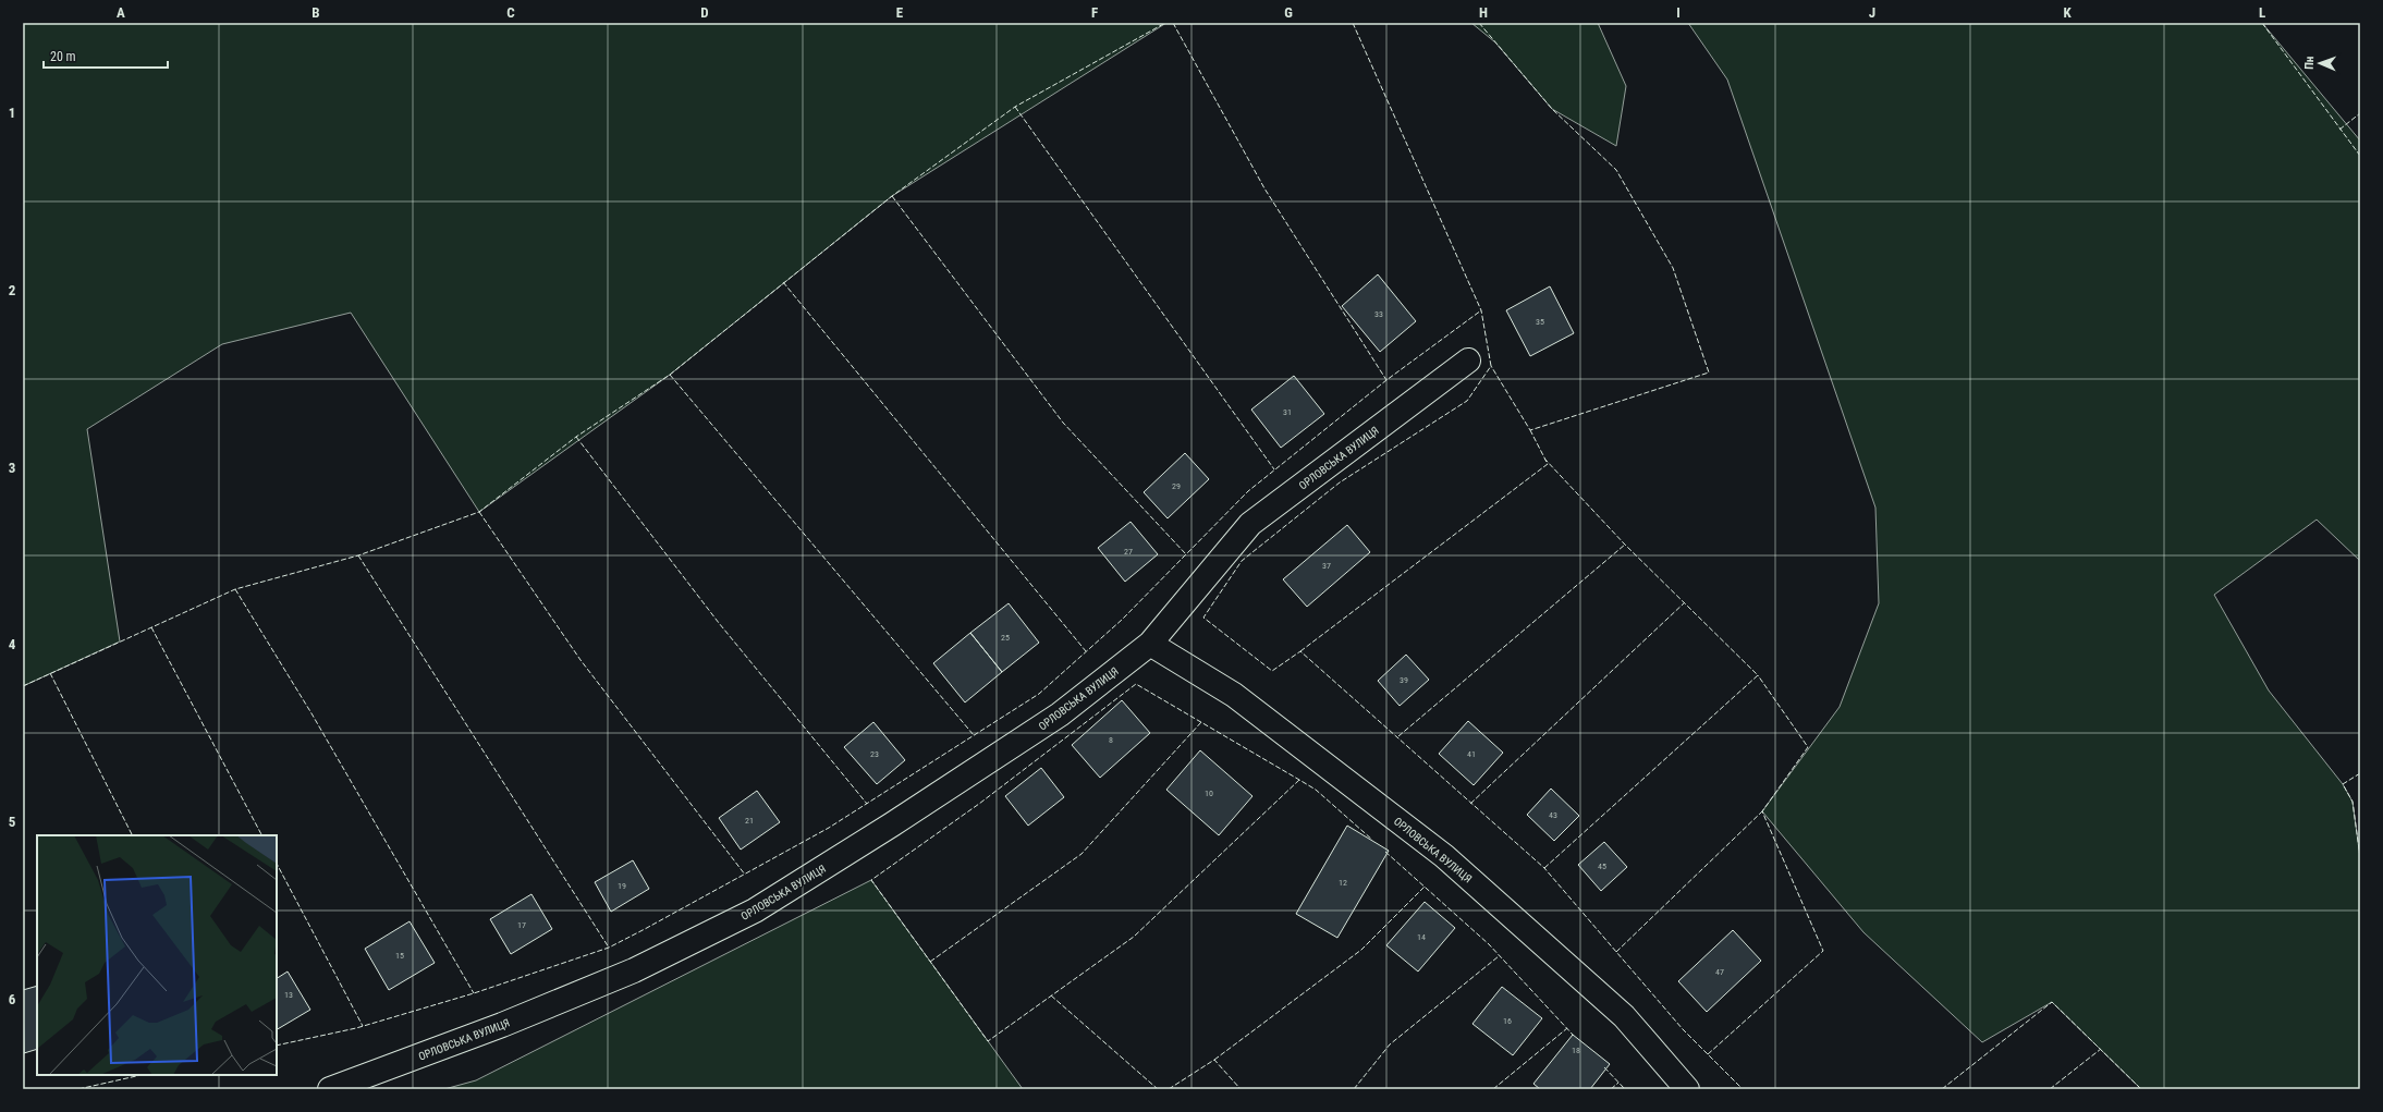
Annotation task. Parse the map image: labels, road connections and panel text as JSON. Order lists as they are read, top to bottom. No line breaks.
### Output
{"streets":{"street":["ОРЛОВСЬКА ВУЛИЦЯ"]},"house_numbers":["33","35","31","29","27","37","25","39","8","23","41","10","43","21","45","12","19","17","14","15","47","13","16","18"],"scale_bar":"20 m","north":"left","grid":{"columns":["A","B","C","D","E","F","G","H","I","J","K","L"],"rows":["1","2","3","4","5","6"]}}
